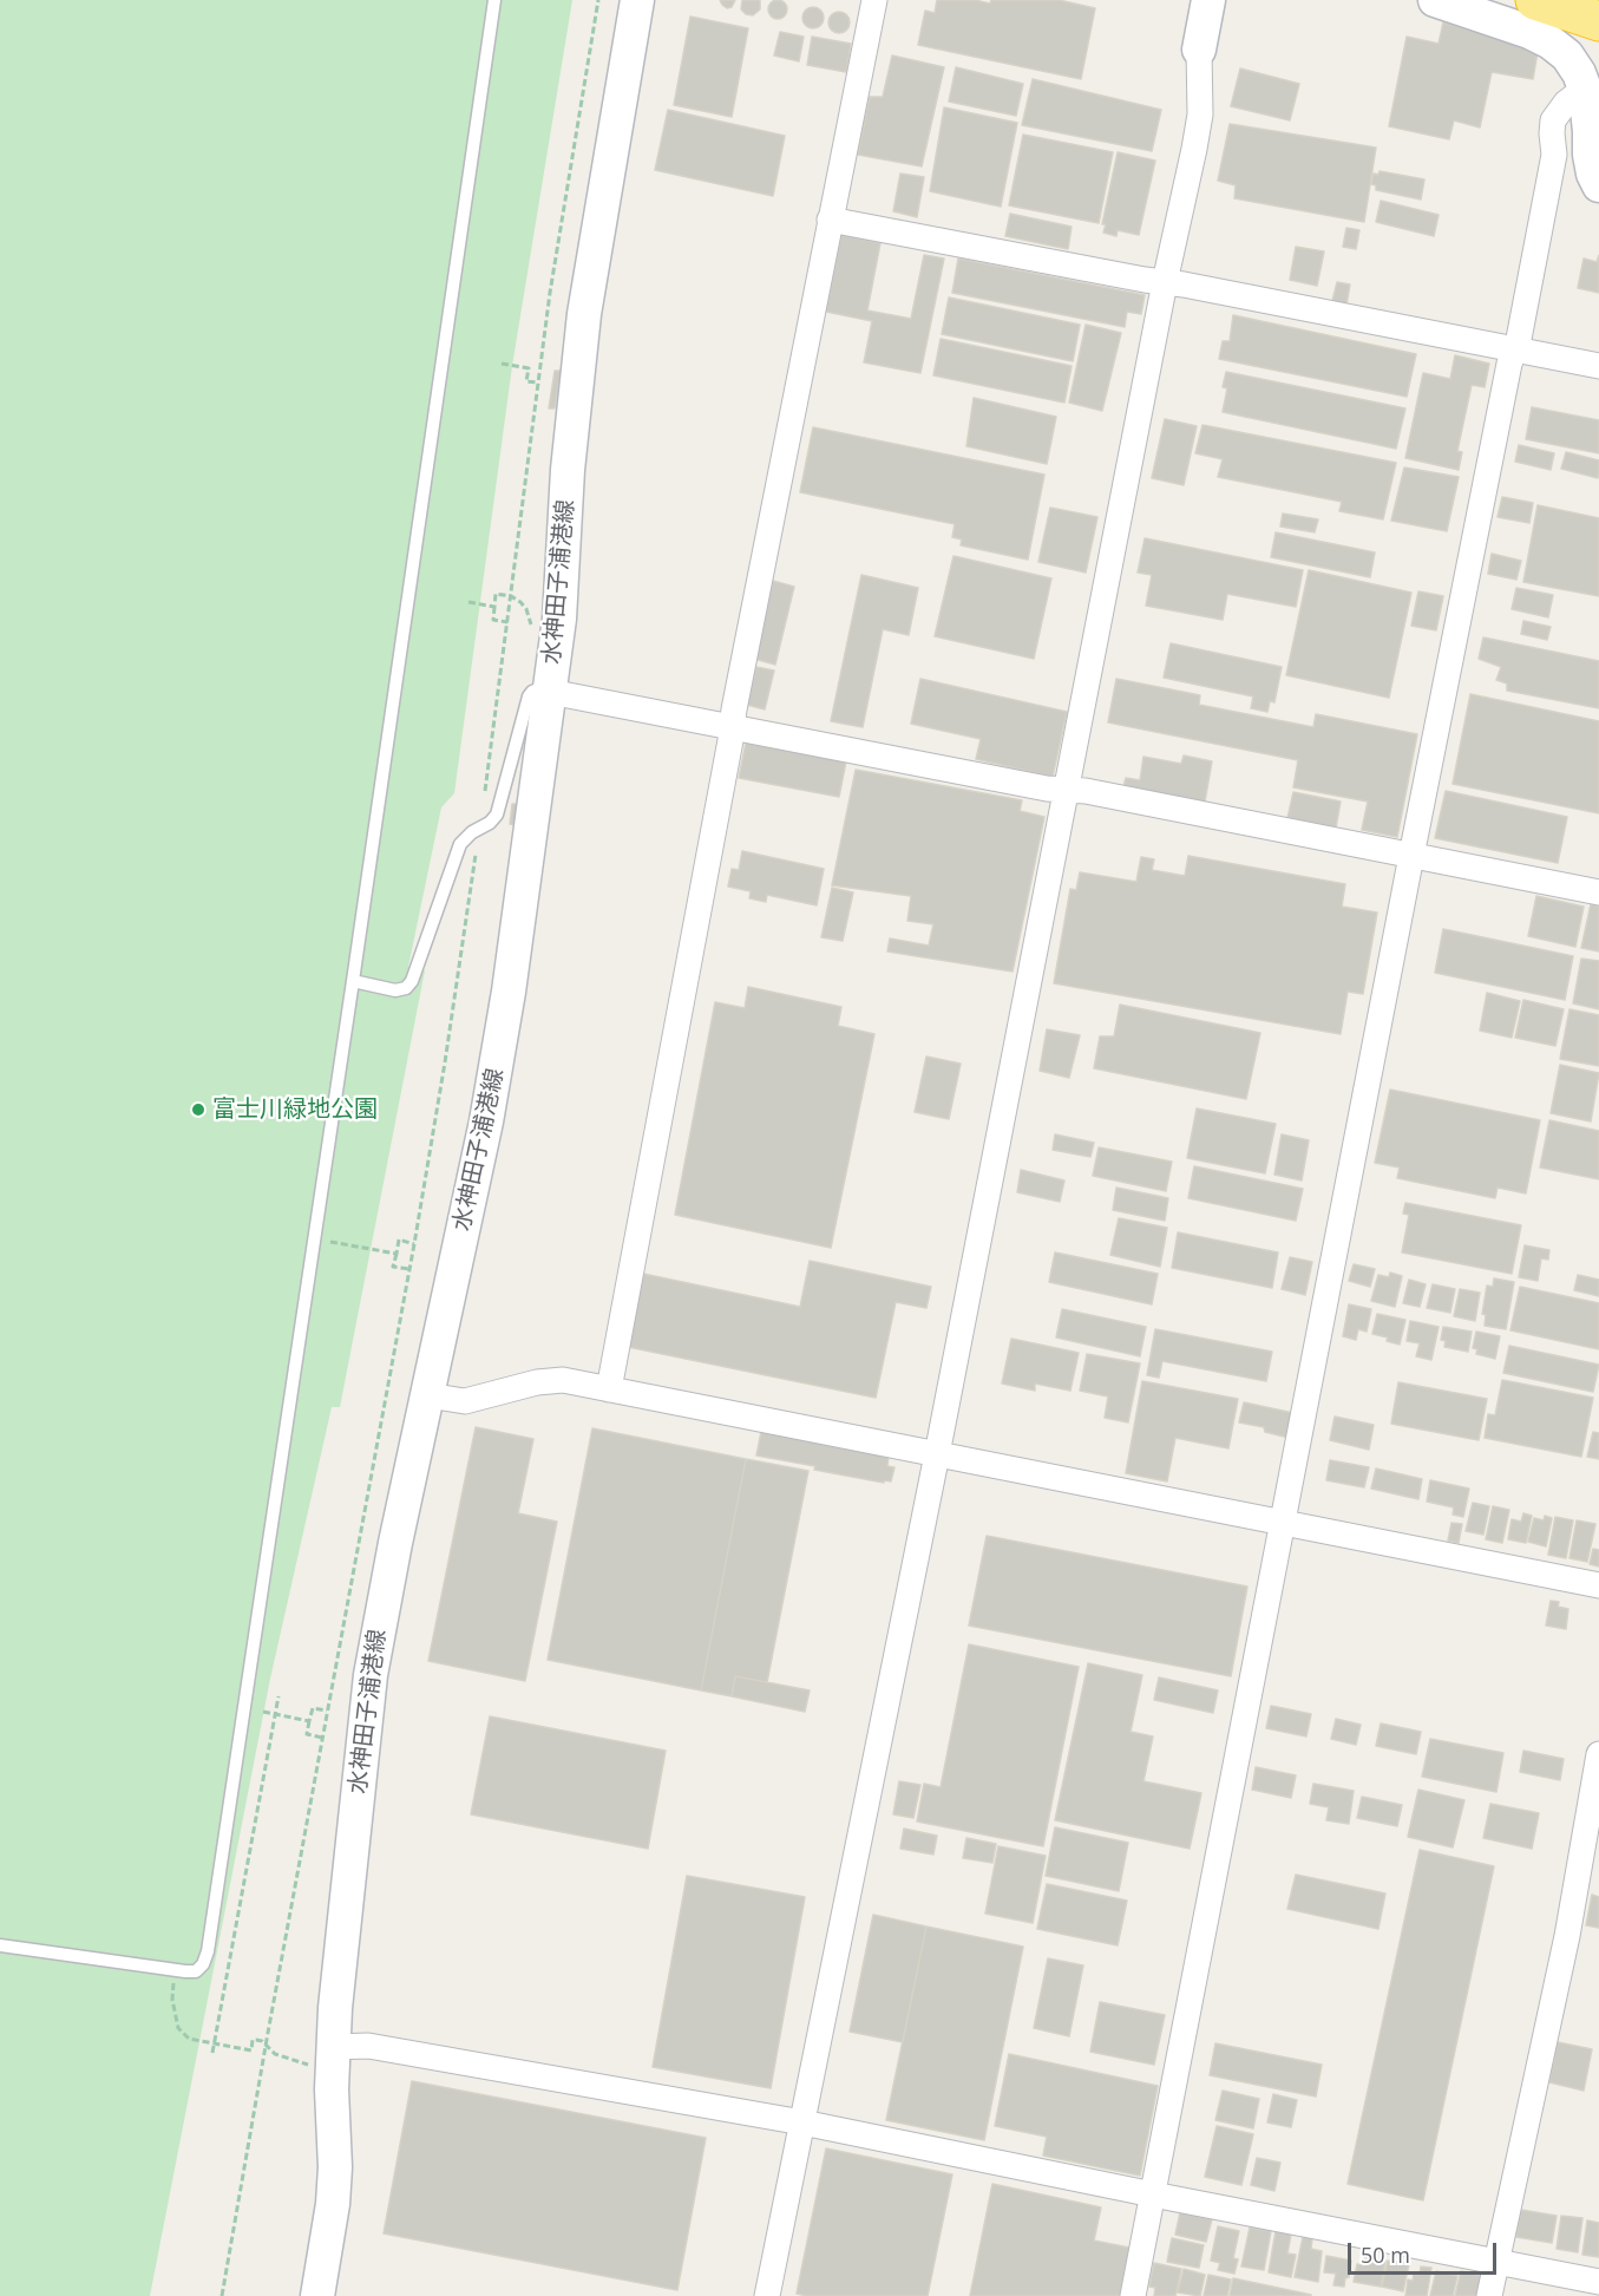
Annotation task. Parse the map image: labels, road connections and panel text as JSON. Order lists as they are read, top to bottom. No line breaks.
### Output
{"streets":{"main road":["水神田子浦港線"]},"places":["富士川緑地公園"],"scale_bar":"50 m"}
